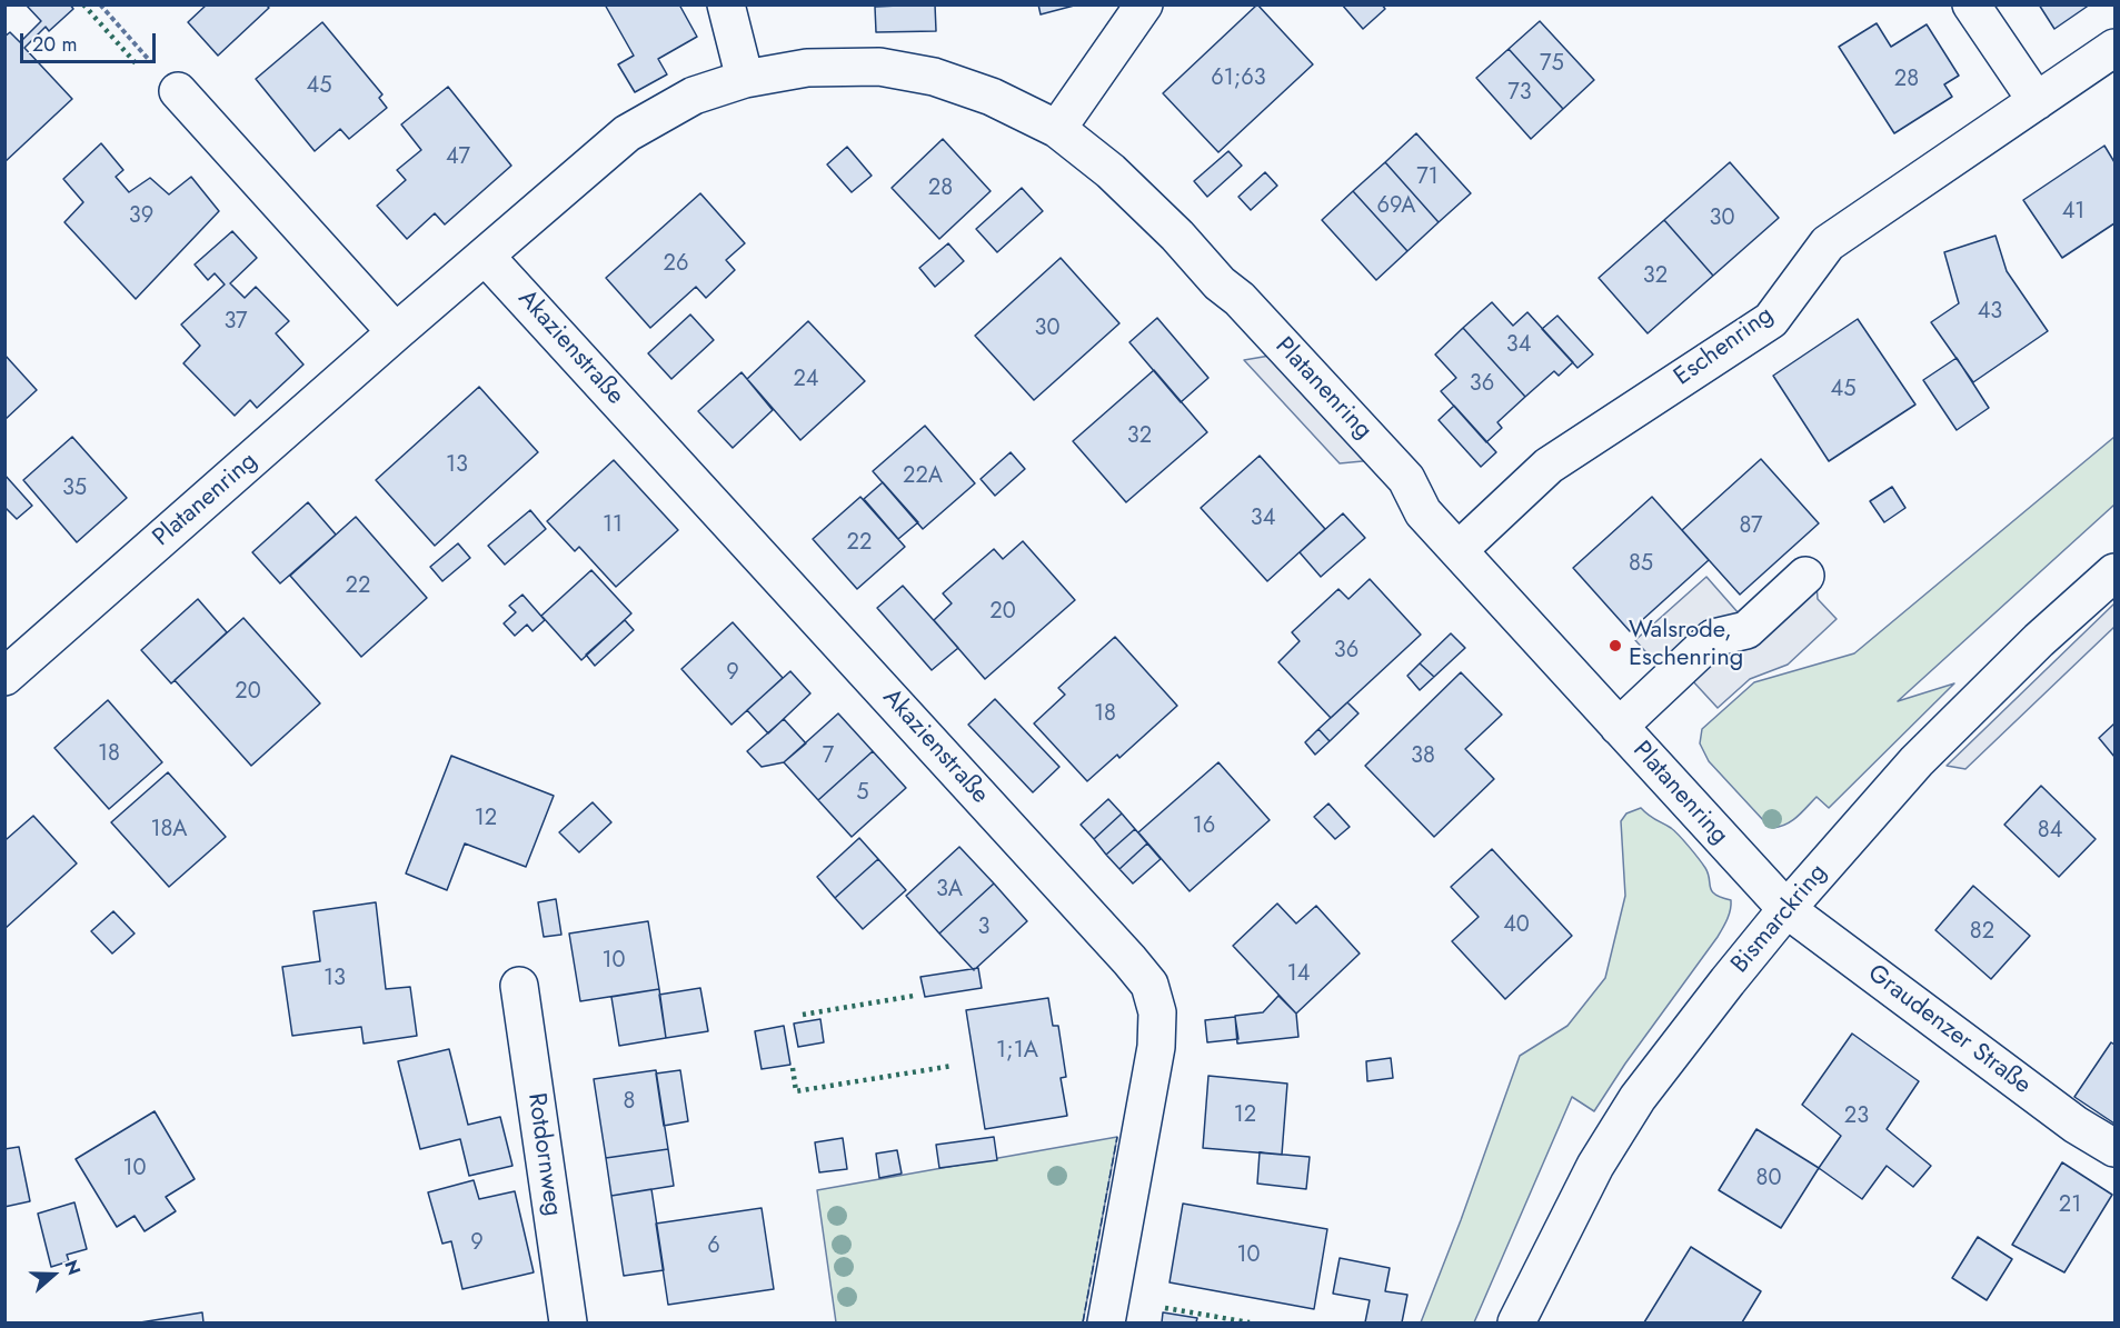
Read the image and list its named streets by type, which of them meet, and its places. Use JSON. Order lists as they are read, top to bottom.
{
  "streets": {
    "street": [
      "Eschenring",
      "Akazienstraße",
      "Platanenring",
      "Bismarckring",
      "Graudenzer Straße",
      "Rotdornweg"
    ]
  },
  "crossings": [
    ["Eschenring", "Platanenring"],
    ["Akazienstraße", "Platanenring"],
    ["Platanenring", "Bismarckring"],
    ["Platanenring", "Graudenzer Straße"],
    ["Bismarckring", "Graudenzer Straße"]
  ],
  "places": ["Walsrode, Eschenring"],
  "house_numbers": [
    "75",
    "61;63",
    "28",
    "45",
    "73",
    "47",
    "71",
    "28",
    "69A",
    "41",
    "39",
    "30",
    "26",
    "32",
    "43",
    "37",
    "30",
    "34",
    "24",
    "36",
    "45",
    "32",
    "13",
    "22A",
    "35",
    "34",
    "11",
    "87",
    "22",
    "85",
    "22",
    "20",
    "36",
    "9",
    "20",
    "18",
    "18",
    "7",
    "38",
    "5",
    "12",
    "16",
    "18A",
    "84",
    "3A",
    "40",
    "3",
    "82",
    "10",
    "14",
    "13",
    "1;1A",
    "8",
    "12",
    "23",
    "10",
    "80",
    "21",
    "9",
    "6",
    "10"
  ],
  "scale_bar": "20 m",
  "north": "right"
}
